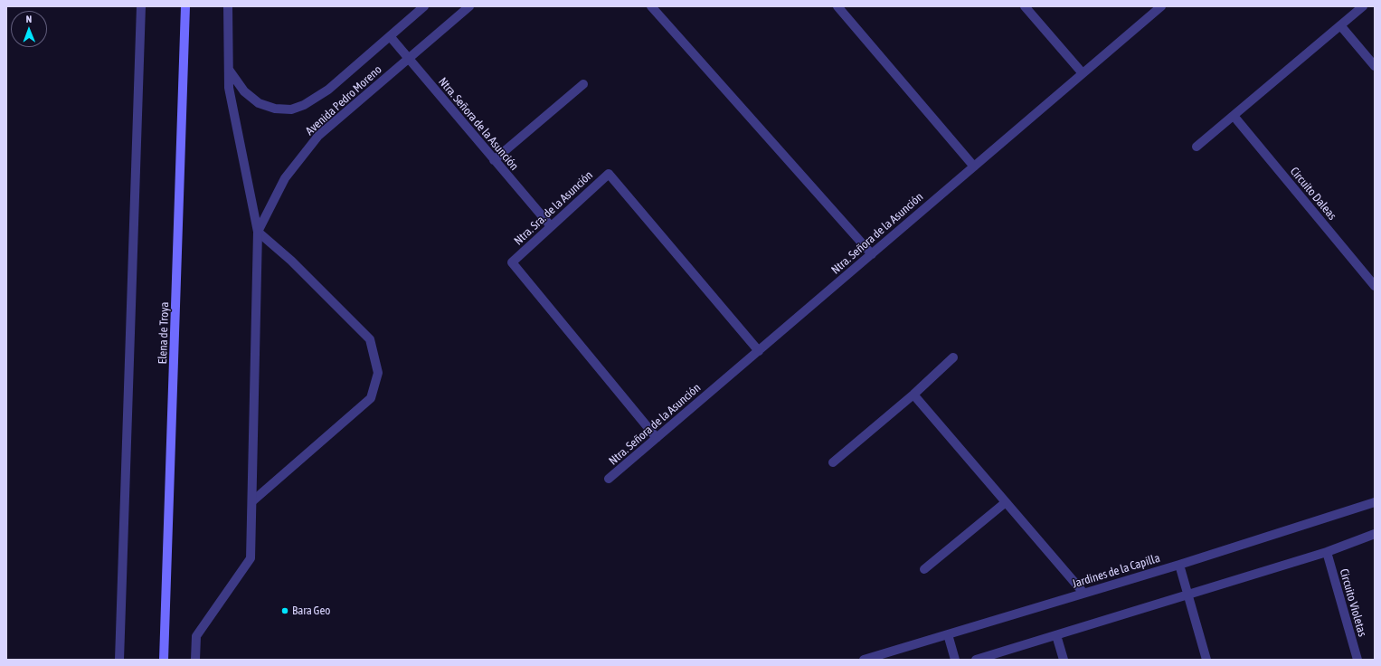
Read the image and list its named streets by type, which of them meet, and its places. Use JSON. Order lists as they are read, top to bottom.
{
  "streets": {
    "main road": ["Elena de Troya"],
    "street": [
      "Avenida Pedro Moreno",
      "Ntra. Señora de la Asunción",
      "Circuito Daleas",
      "Ntra. Sra. de la Asunción",
      "Jardines de la Capilla",
      "Circuito Violetas"
    ]
  },
  "crossings": [
    ["Avenida Pedro Moreno", "Ntra. Señora de la Asunción"],
    ["Ntra. Señora de la Asunción", "Ntra. Sra. de la Asunción"]
  ],
  "places": ["Bara Geo"],
  "north": "top"
}
